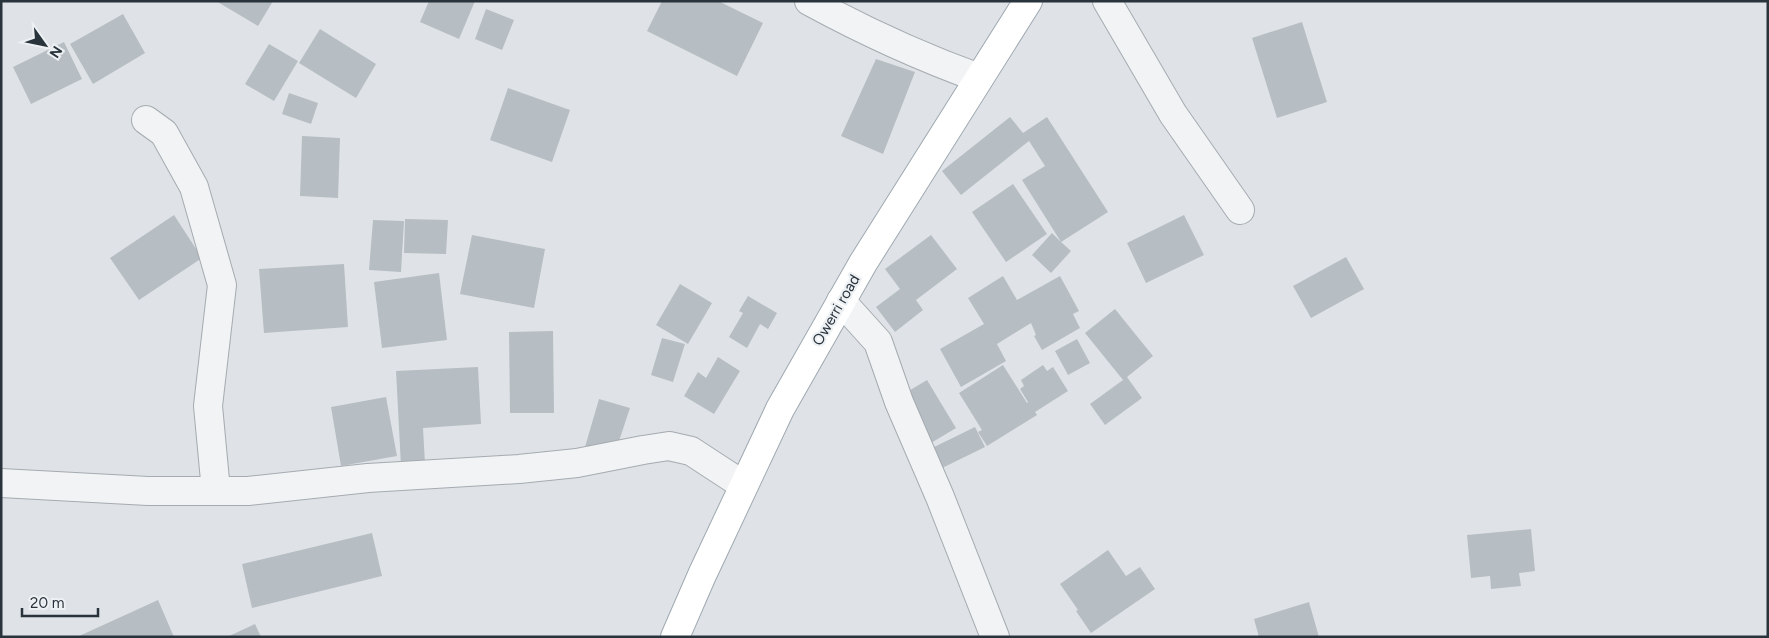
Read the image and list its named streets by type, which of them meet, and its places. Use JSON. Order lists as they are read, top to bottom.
{
  "streets": {
    "main road": ["Owerri road"]
  },
  "scale_bar": "20 m",
  "north": "bottom right"
}
